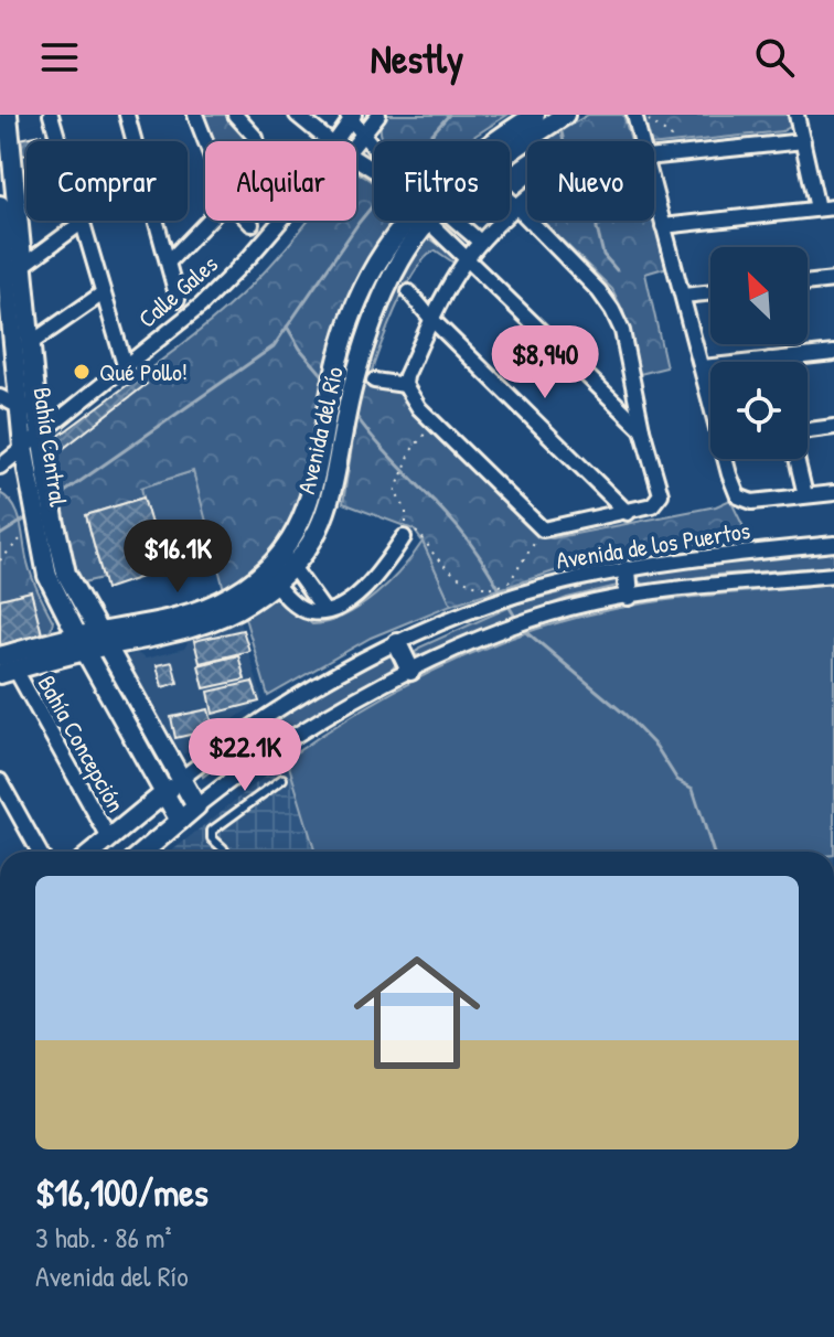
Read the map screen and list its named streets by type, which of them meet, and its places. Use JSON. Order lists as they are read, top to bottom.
{
  "streets": {
    "street": [
      "Calle Gales",
      "Avenida del Río",
      "Bahía Central",
      "Avenida de los Puertos",
      "Bahía Concepción"
    ]
  },
  "crossings": [
    ["Calle Gales", "Bahía Central"],
    ["Avenida del Río", "Bahía Central"],
    ["Avenida del Río", "Bahía Concepción"],
    ["Bahía Central", "Avenida de los Puertos"],
    ["Avenida de los Puertos", "Bahía Concepción"]
  ],
  "places": ["Qué Pollo!"],
  "north": "top left",
  "page": {
    "header": "Nestly",
    "chip": [
      "Comprar",
      "Alquilar",
      "Filtros",
      "Nuevo"
    ],
    "price": ["$8,940", "$16.1K", "$22.1K"],
    "list": [
      {
        "name": "$16,100/mes",
        "note": "3 hab. · 86 m² · Avenida del Río"
      }
    ]
  }
}
